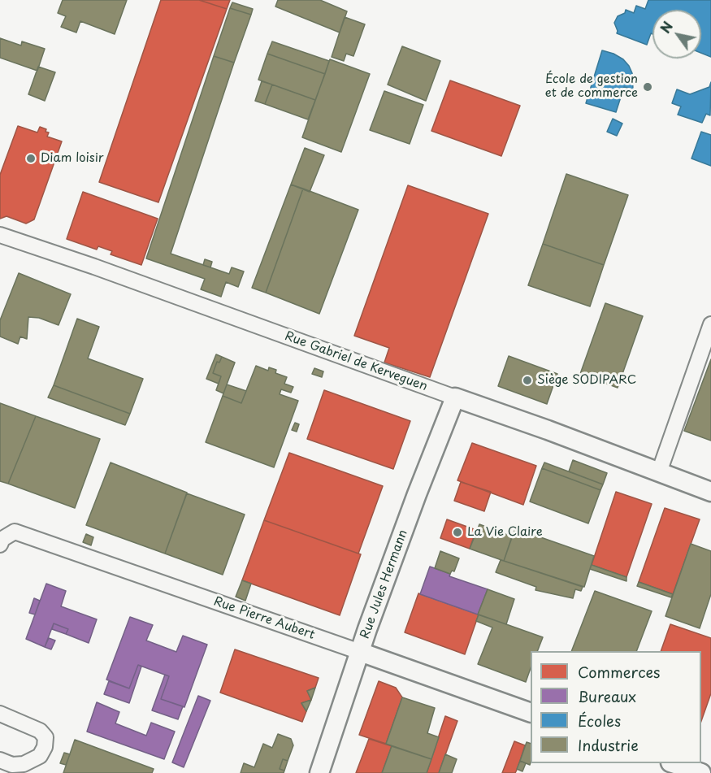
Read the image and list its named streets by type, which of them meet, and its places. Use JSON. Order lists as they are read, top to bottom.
{
  "streets": {
    "street": ["Rue Gabriel de Kerveguen", "Rue Jules Hermann", "Rue Pierre Aubert"]
  },
  "crossings": [
    ["Rue Gabriel de Kerveguen", "Rue Jules Hermann"],
    ["Rue Jules Hermann", "Rue Pierre Aubert"]
  ],
  "places": [
    "École de gestion et de commerce",
    "Diam loisir",
    "Siège SODIPARC",
    "La Vie Claire"
  ],
  "legend": [
    "Commerces",
    "Bureaux",
    "Écoles",
    "Industrie"
  ],
  "north": "top left"
}
